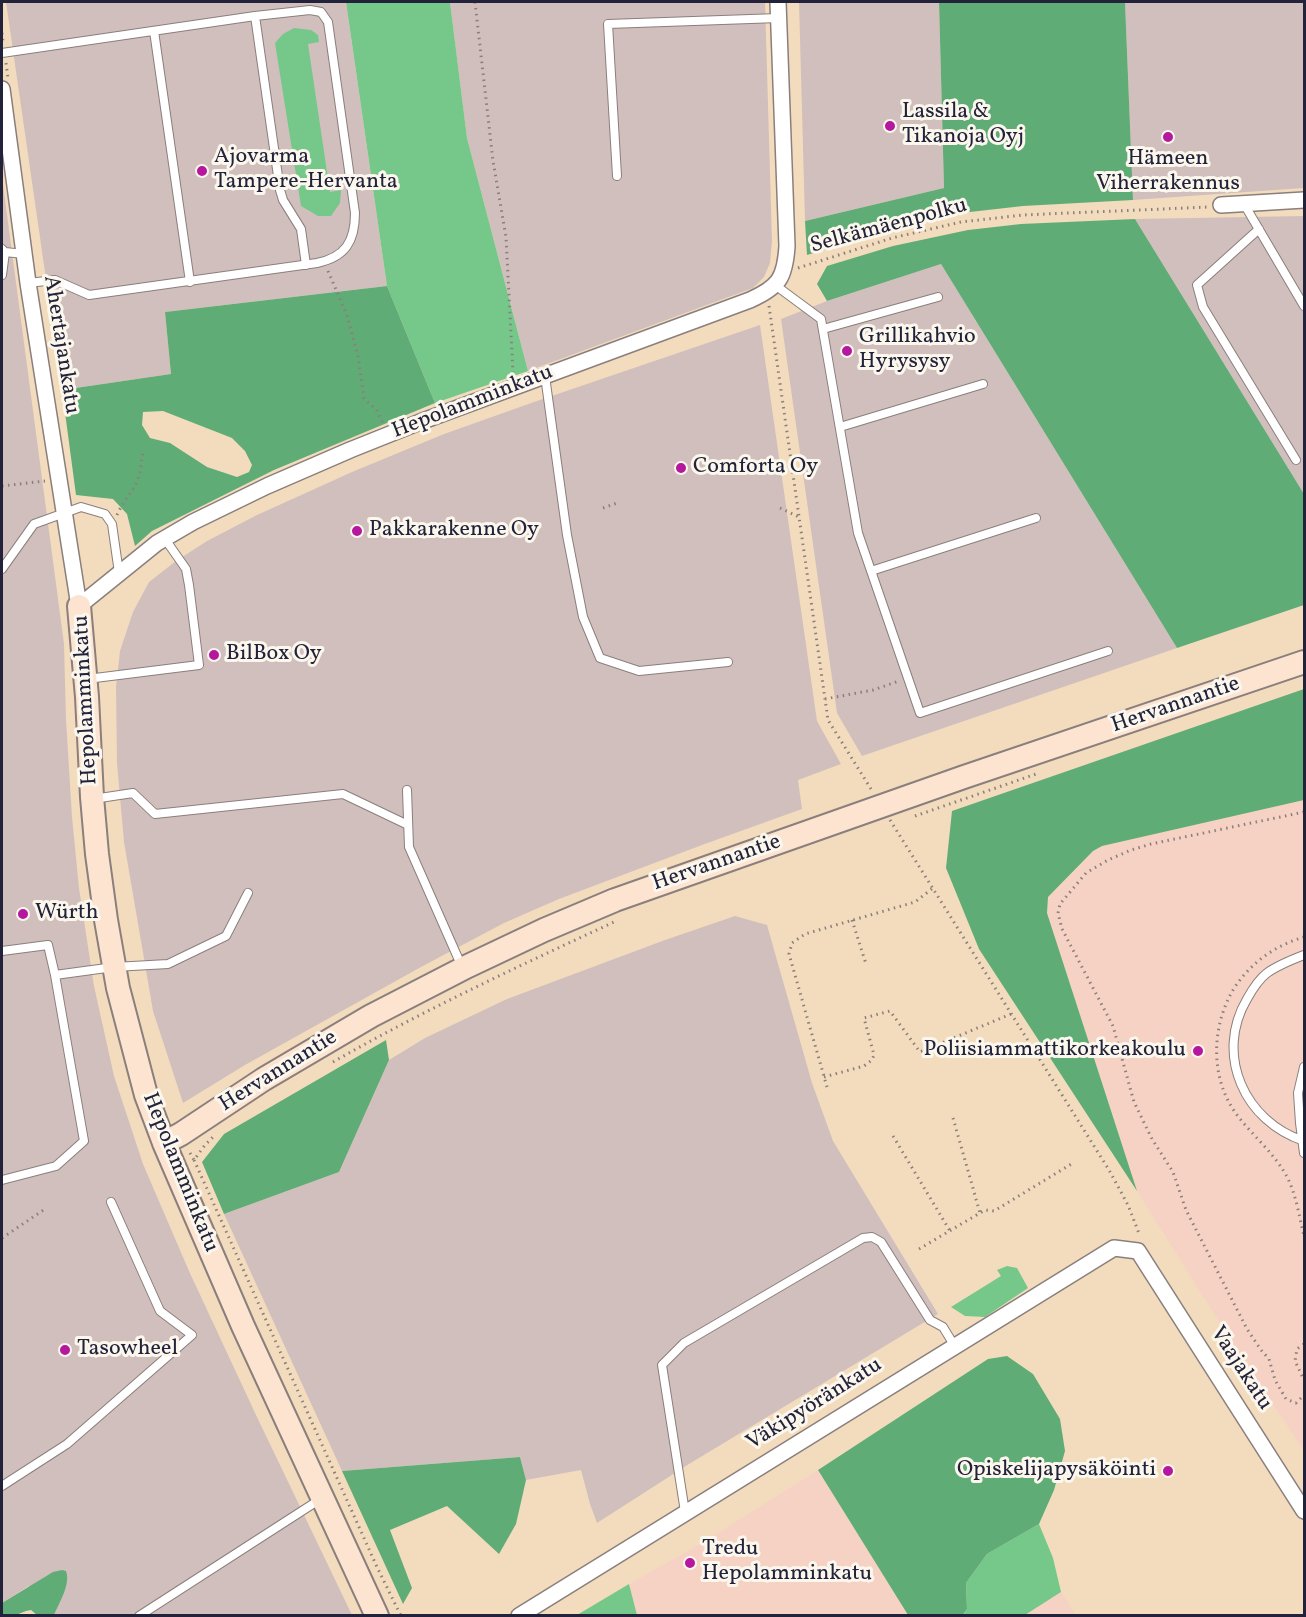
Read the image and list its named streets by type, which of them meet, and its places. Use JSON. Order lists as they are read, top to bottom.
{
  "streets": {
    "main road": ["Hepolamminkatu", "Hervannantie"],
    "street": ["Ahertajankatu", "Vaajakatu", "Väkipyöränkatu"],
    "path": ["Selkämäenpolku"]
  },
  "crossings": [
    ["Selkämäenpolku", "Hepolamminkatu"],
    ["Ahertajankatu", "Hepolamminkatu"],
    ["Hepolamminkatu", "Hervannantie"],
    ["Vaajakatu", "Väkipyöränkatu"]
  ],
  "places": [
    "Lassila & Tikanoja Oyj",
    "Hämeen Viherrakennus",
    "Ajovarma Tampere-Hervanta",
    "Grillikahvio Hyrysysy",
    "Comforta Oy",
    "Pakkarakenne Oy",
    "BilBox Oy",
    "Würth",
    "Poliisiammattikorkeakoulu",
    "Tasowheel",
    "Opiskelijapysäköinti",
    "Tredu Hepolamminkatu"
  ]
}
